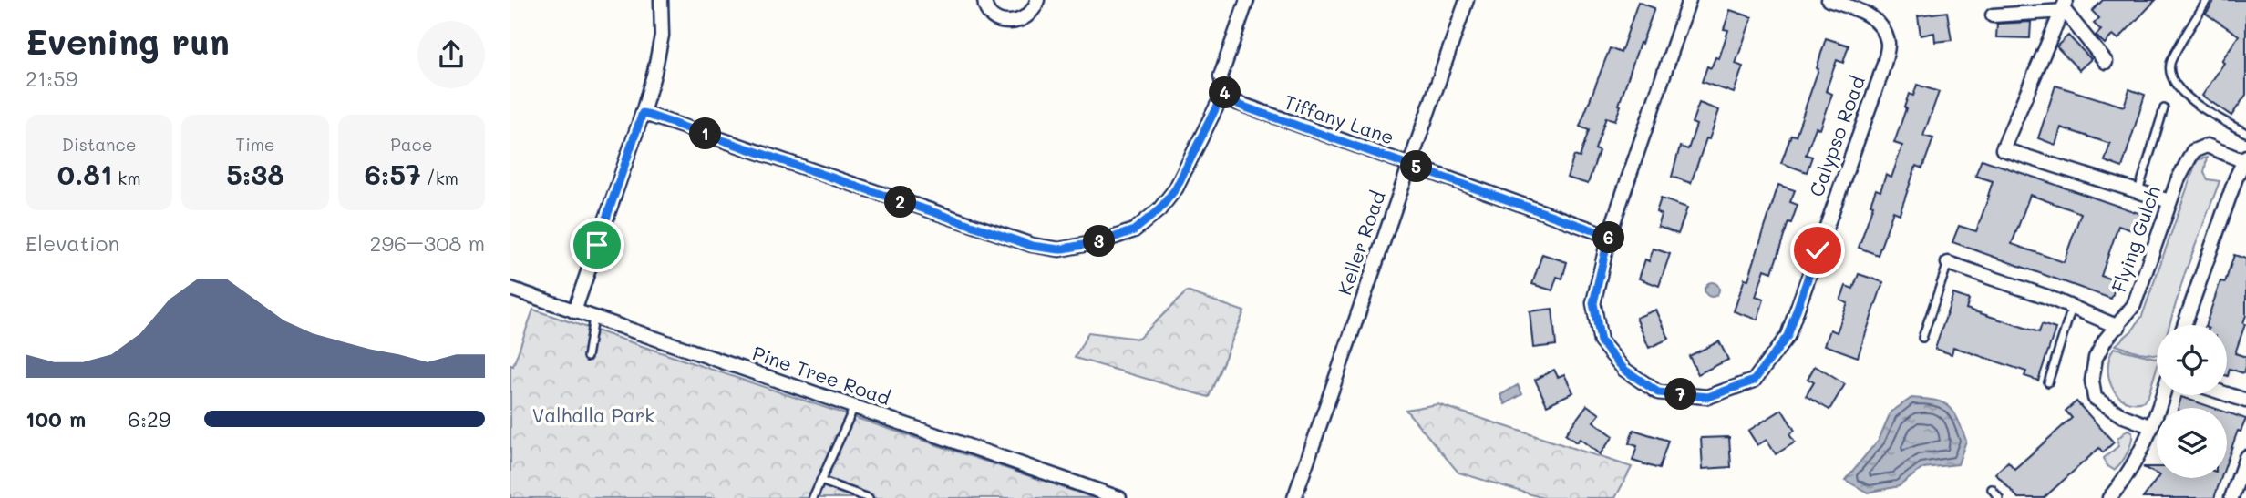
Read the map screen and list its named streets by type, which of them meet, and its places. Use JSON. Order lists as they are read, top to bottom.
{
  "streets": {
    "street": [
      "Tiffany Lane",
      "Calypso Road",
      "Flying Gulch",
      "Keller Road",
      "Pine Tree Road"
    ]
  },
  "crossings": [
    ["Tiffany Lane", "Calypso Road"],
    ["Tiffany Lane", "Keller Road"]
  ],
  "parks": ["Valhalla Park"],
  "page": {
    "heading": ["Evening run", "21:59"],
    "pins": [
      "4",
      "1",
      "5",
      "2",
      "6",
      "3",
      "7"
    ],
    "stats": [
      ["Distance", "0.81 km"],
      ["Time", "5:38"],
      ["Pace", "6:57 /km"]
    ],
    "chart": ["Elevation", "296–308 m"],
    "list": [
      {
        "name": "100 m",
        "note": "6:29"
      }
    ]
  }
}
